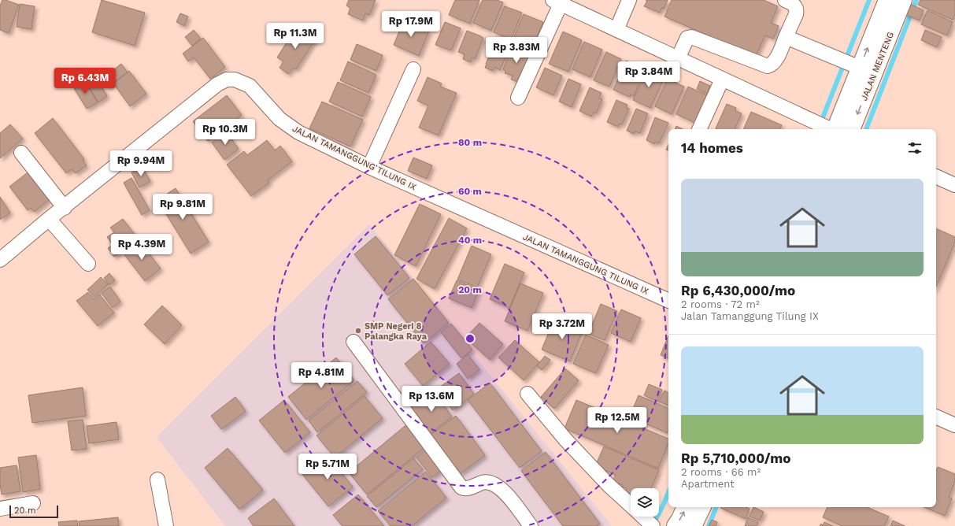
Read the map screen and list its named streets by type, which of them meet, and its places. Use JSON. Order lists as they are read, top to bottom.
{
  "streets": {
    "street": ["JALAN MENTENG", "JALAN TAMANGGUNG TILUNG IX"]
  },
  "places": ["SMP Negeri 8 Palangka Raya"],
  "scale_bar": "20 m",
  "page": {
    "price": [
      "Rp 17.9M",
      "Rp 11.3M",
      "Rp 3.83M",
      "Rp 3.84M",
      "Rp 6.43M",
      "Rp 10.3M",
      "Rp 9.94M",
      "Rp 9.81M",
      "Rp 4.39M",
      "Rp 3.72M",
      "Rp 4.81M",
      "Rp 13.6M",
      "Rp 12.5M",
      "Rp 5.71M"
    ],
    "heading": "14 homes",
    "list": [
      {
        "name": "Rp 6,430,000/mo",
        "note": "2 rooms · 72 m² · Jalan Tamanggung Tilung IX"
      },
      {
        "name": "Rp 5,710,000/mo",
        "note": "2 rooms · 66 m² · Apartment"
      }
    ],
    "scale": "20 m"
  },
  "rings": [
    "80 m",
    "60 m",
    "40 m",
    "20 m"
  ]
}
